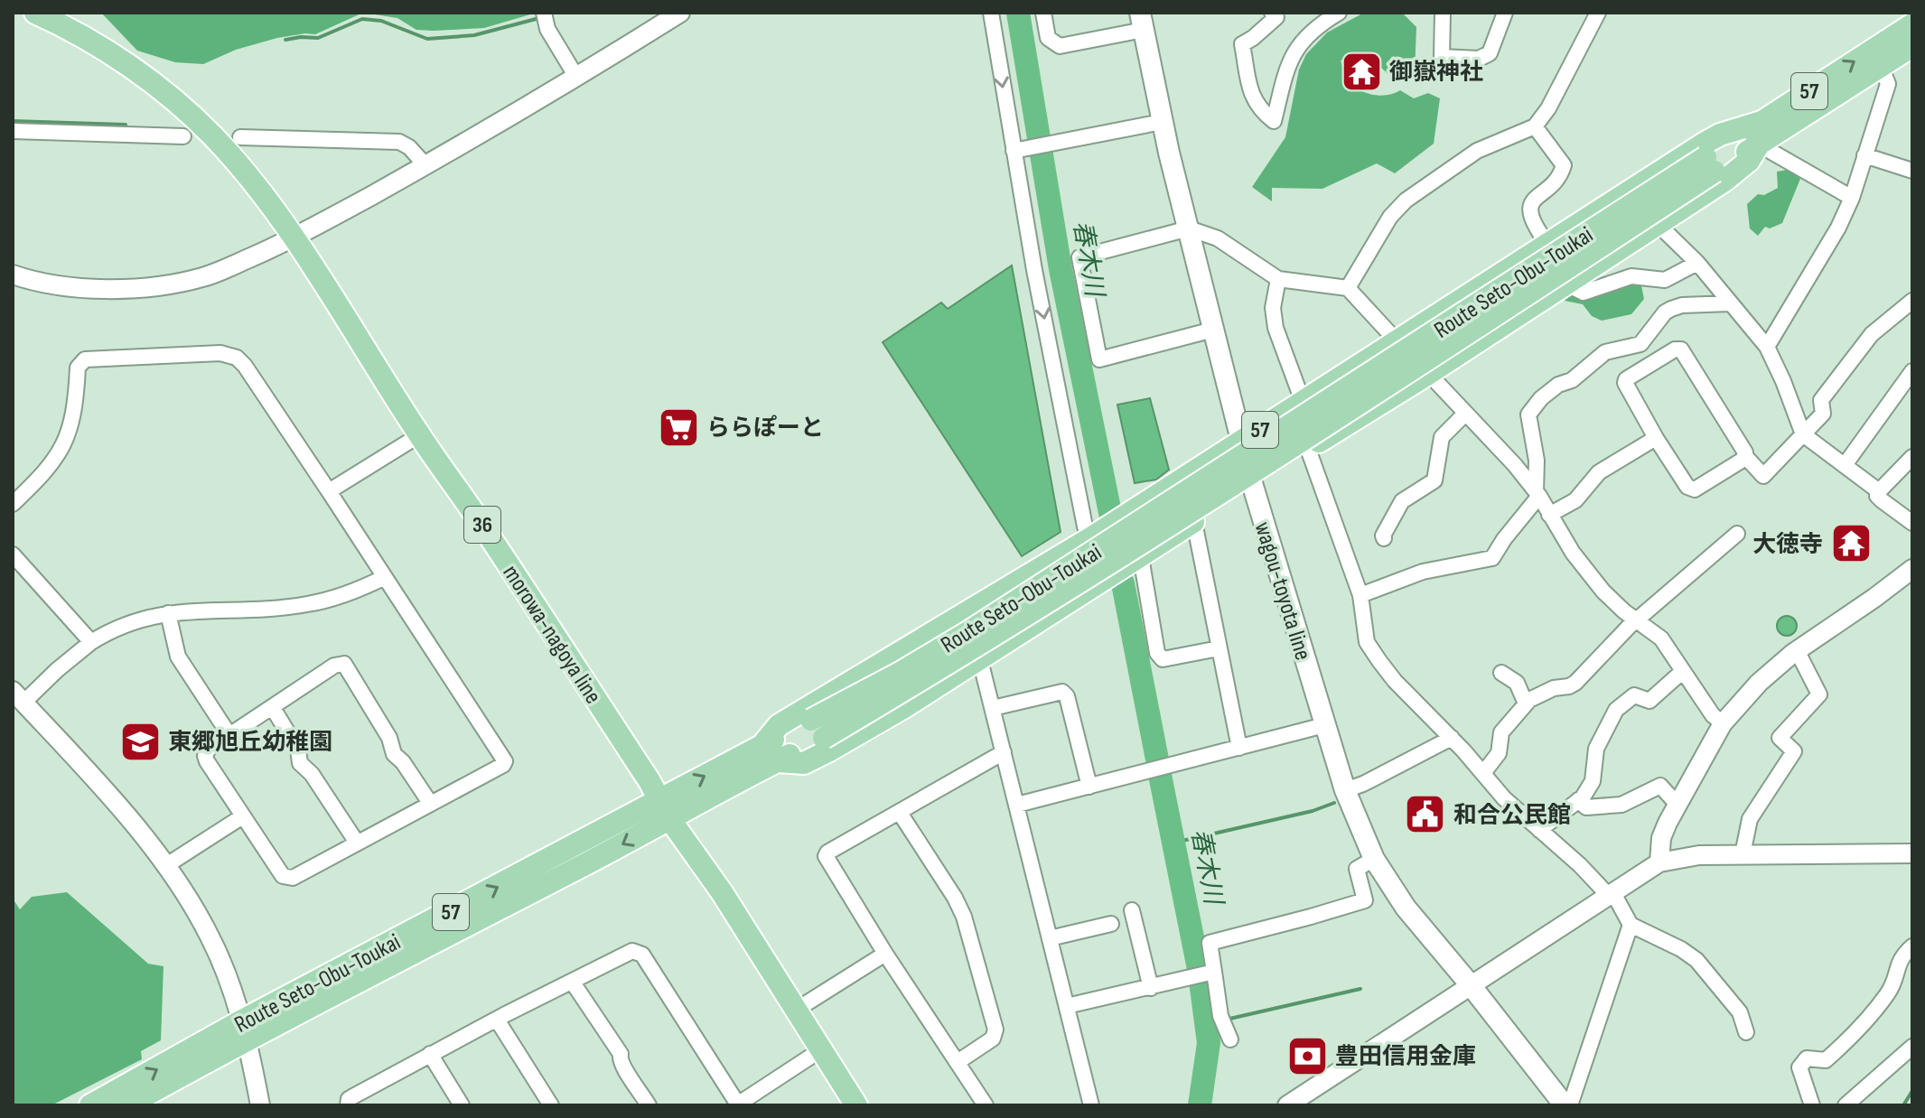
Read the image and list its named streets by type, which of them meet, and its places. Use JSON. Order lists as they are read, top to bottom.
{
  "streets": {
    "main road": [
      "57",
      "Route Seto-Obu-Toukai",
      "36",
      "wagou-toyota line",
      "morowa-nagoya line"
    ]
  },
  "crossings": [
    ["57", "Route Seto-Obu-Toukai"],
    ["57", "wagou-toyota line"],
    ["Route Seto-Obu-Toukai", "morowa-nagoya line"]
  ],
  "water": ["春木川"],
  "places": {
    "temple": ["御嶽神社", "大徳寺"],
    "supermarket": ["ららぽーと"],
    "school or university": ["東郷旭丘幼稚園"],
    "public building": ["和合公民館"],
    "bank": ["豊田信用金庫"]
  }
}
